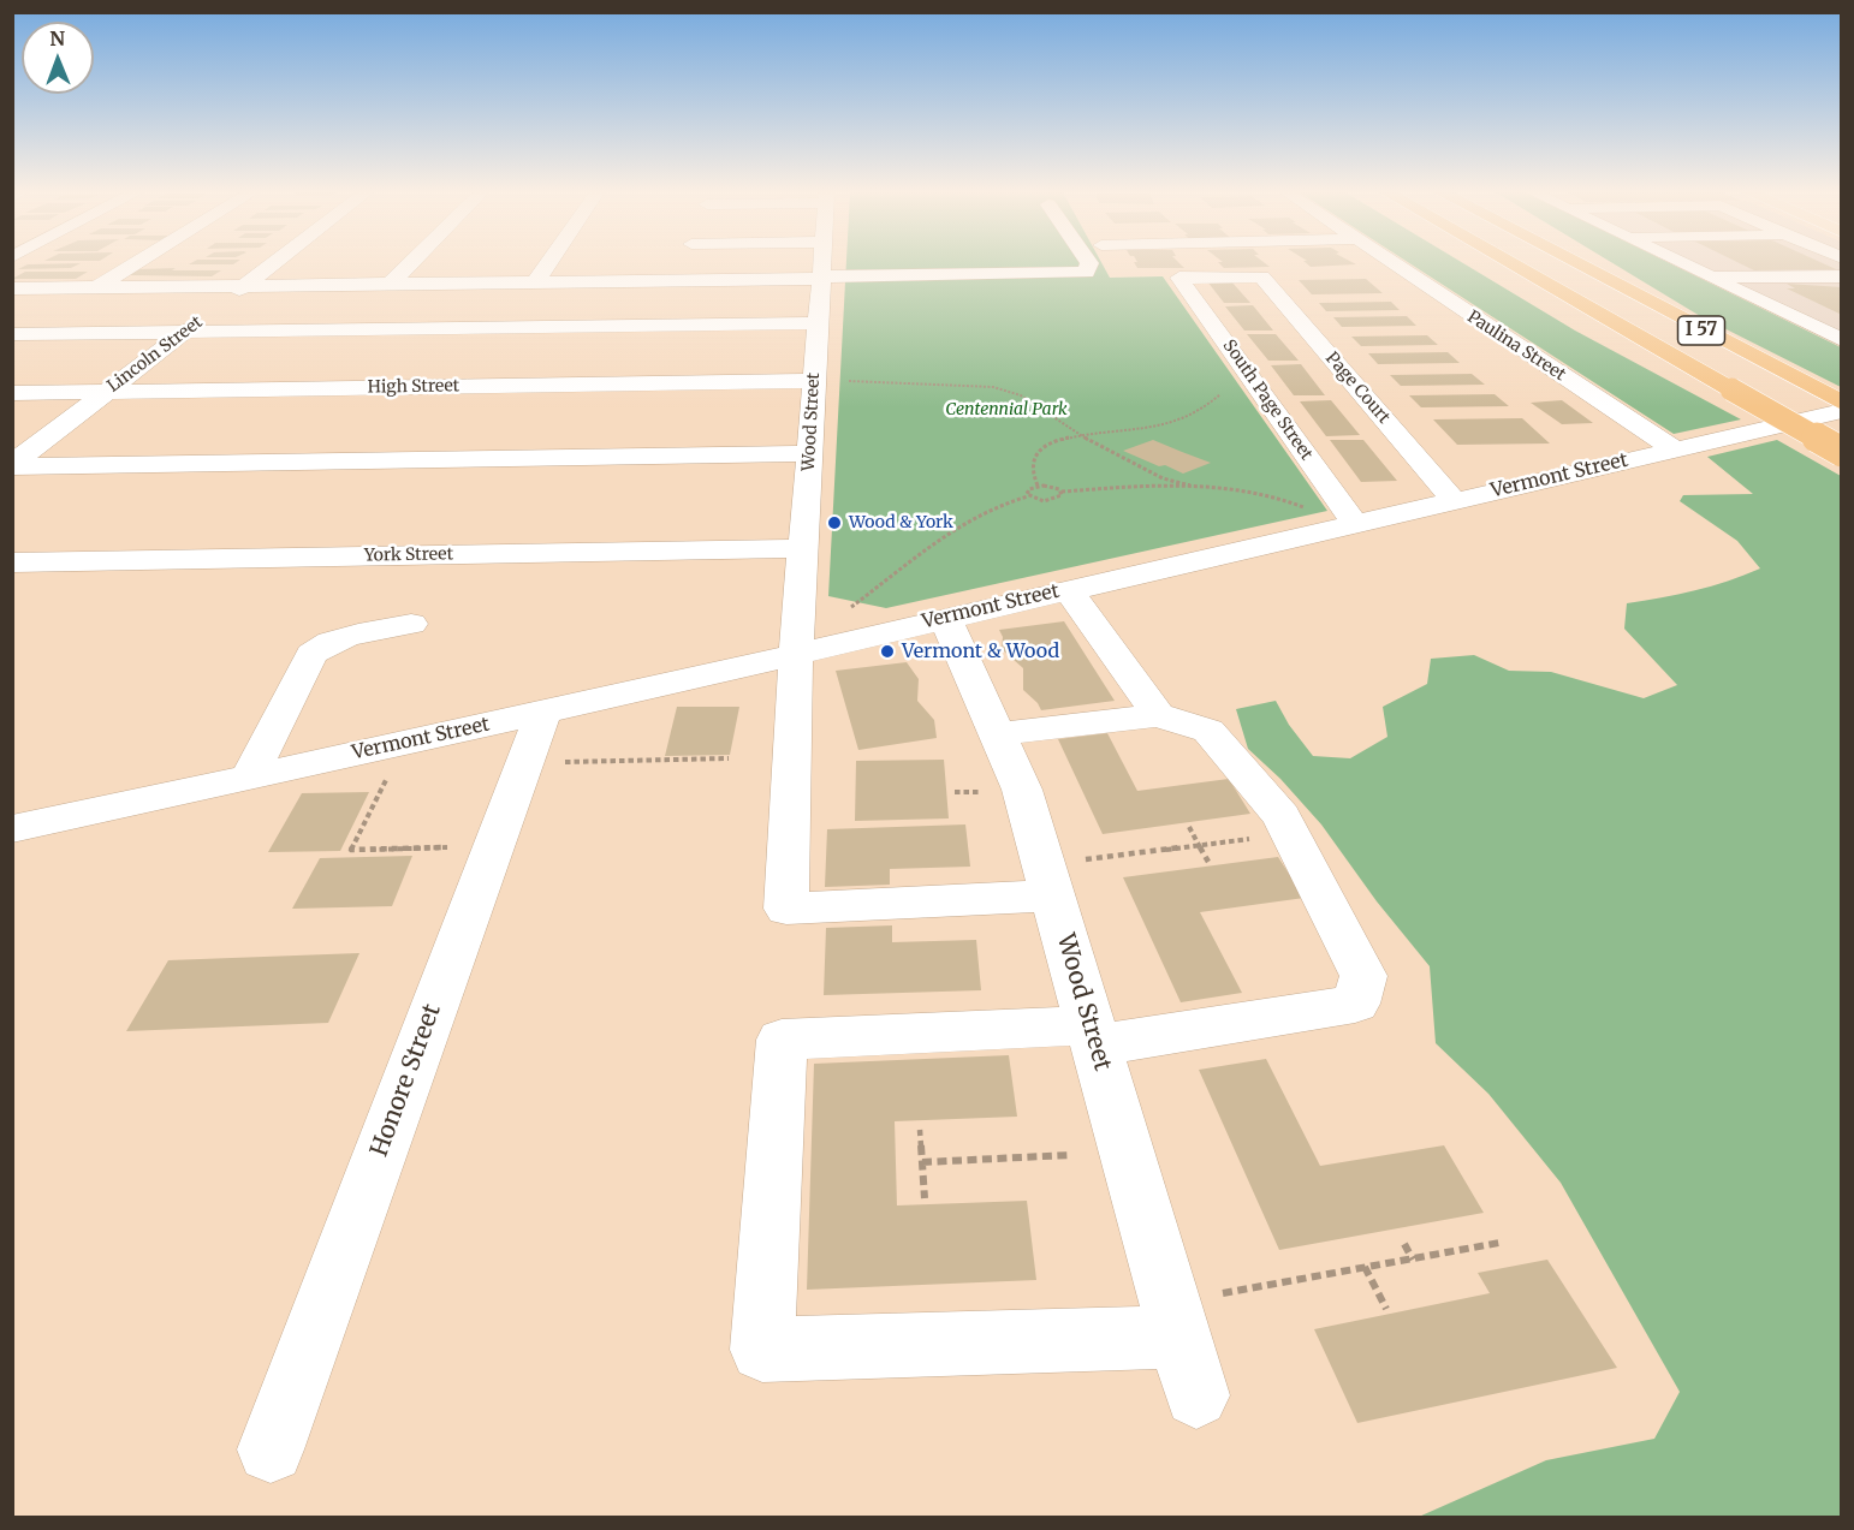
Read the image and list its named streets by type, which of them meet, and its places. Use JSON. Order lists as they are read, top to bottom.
{
  "streets": {
    "highway": ["I 57"],
    "street": [
      "Paulina Street",
      "Lincoln Street",
      "High Street",
      "Page Court",
      "South Page Street",
      "Wood Street",
      "Vermont Street",
      "York Street",
      "Honore Street"
    ]
  },
  "crossings": [
    ["Paulina Street", "Vermont Street"],
    ["Lincoln Street", "High Street"],
    ["High Street", "Wood Street"],
    ["Page Court", "South Page Street"],
    ["Page Court", "Vermont Street"],
    ["South Page Street", "Vermont Street"],
    ["Wood Street", "Vermont Street"],
    ["Wood Street", "York Street"],
    ["Vermont Street", "Honore Street"]
  ],
  "parks": ["Centennial Park"],
  "places": ["Wood & York", "Vermont & Wood"],
  "north": "top"
}
